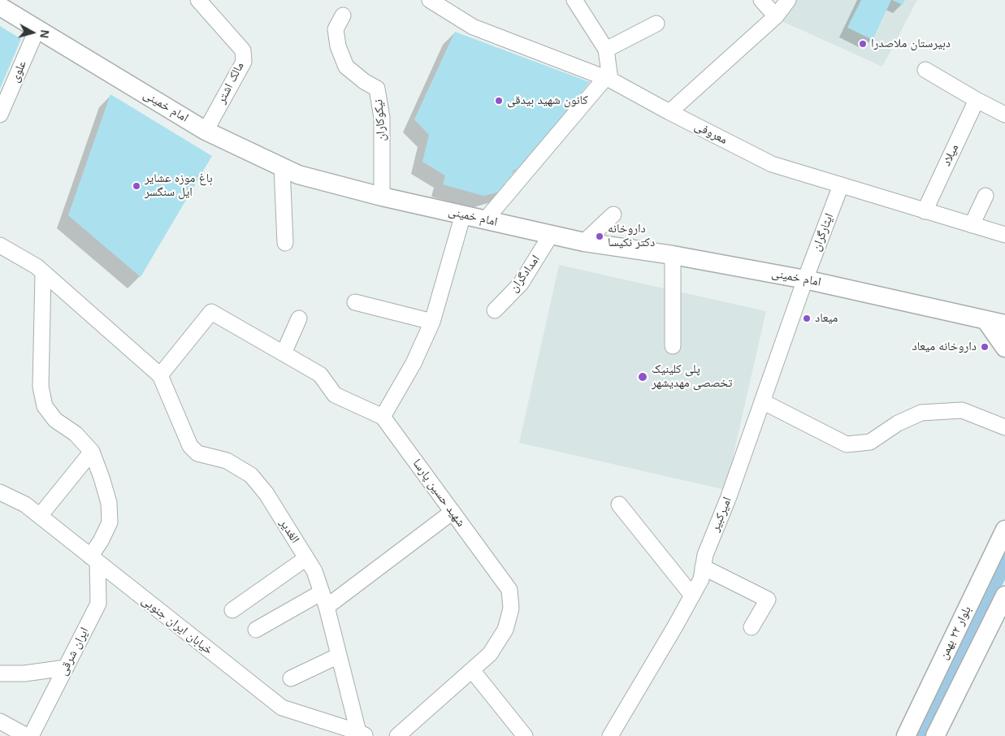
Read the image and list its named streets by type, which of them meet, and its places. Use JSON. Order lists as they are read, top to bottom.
{
  "streets": {
    "street": [
      "علوی",
      "مالک اشتر",
      "امام خمینی",
      "نیکوکاران",
      "معروفی",
      "میلاد",
      "ایثارگران",
      "امدادگران",
      "شهید حسین پارسا",
      "امیرکبیر",
      "الغدیر",
      "خیابان ایران جنوبی",
      "بلوار ۲۲ بهمن",
      "ایران شرقی"
    ]
  },
  "crossings": [
    ["علوی", "امام خمینی"],
    ["مالک اشتر", "امام خمینی"],
    ["امام خمینی", "نیکوکاران"],
    ["امام خمینی", "ایثارگران"],
    ["امام خمینی", "امدادگران"],
    ["امام خمینی", "امیرکبیر"],
    ["معروفی", "میلاد"],
    ["معروفی", "ایثارگران"],
    ["ایثارگران", "امیرکبیر"],
    ["الغدیر", "خیابان ایران جنوبی"],
    ["خیابان ایران جنوبی", "ایران شرقی"]
  ],
  "places": [
    "دبیرستان ملاصدرا",
    "کانون شهید بیدقی",
    "باغ موزه عشایر ایل سنگسر",
    "داروخانه دکتر نکیسا",
    "میعاد",
    "داروخانه میعاد",
    "پلی کلینیک تخصصی مهدیشهر"
  ],
  "north": "right"
}
